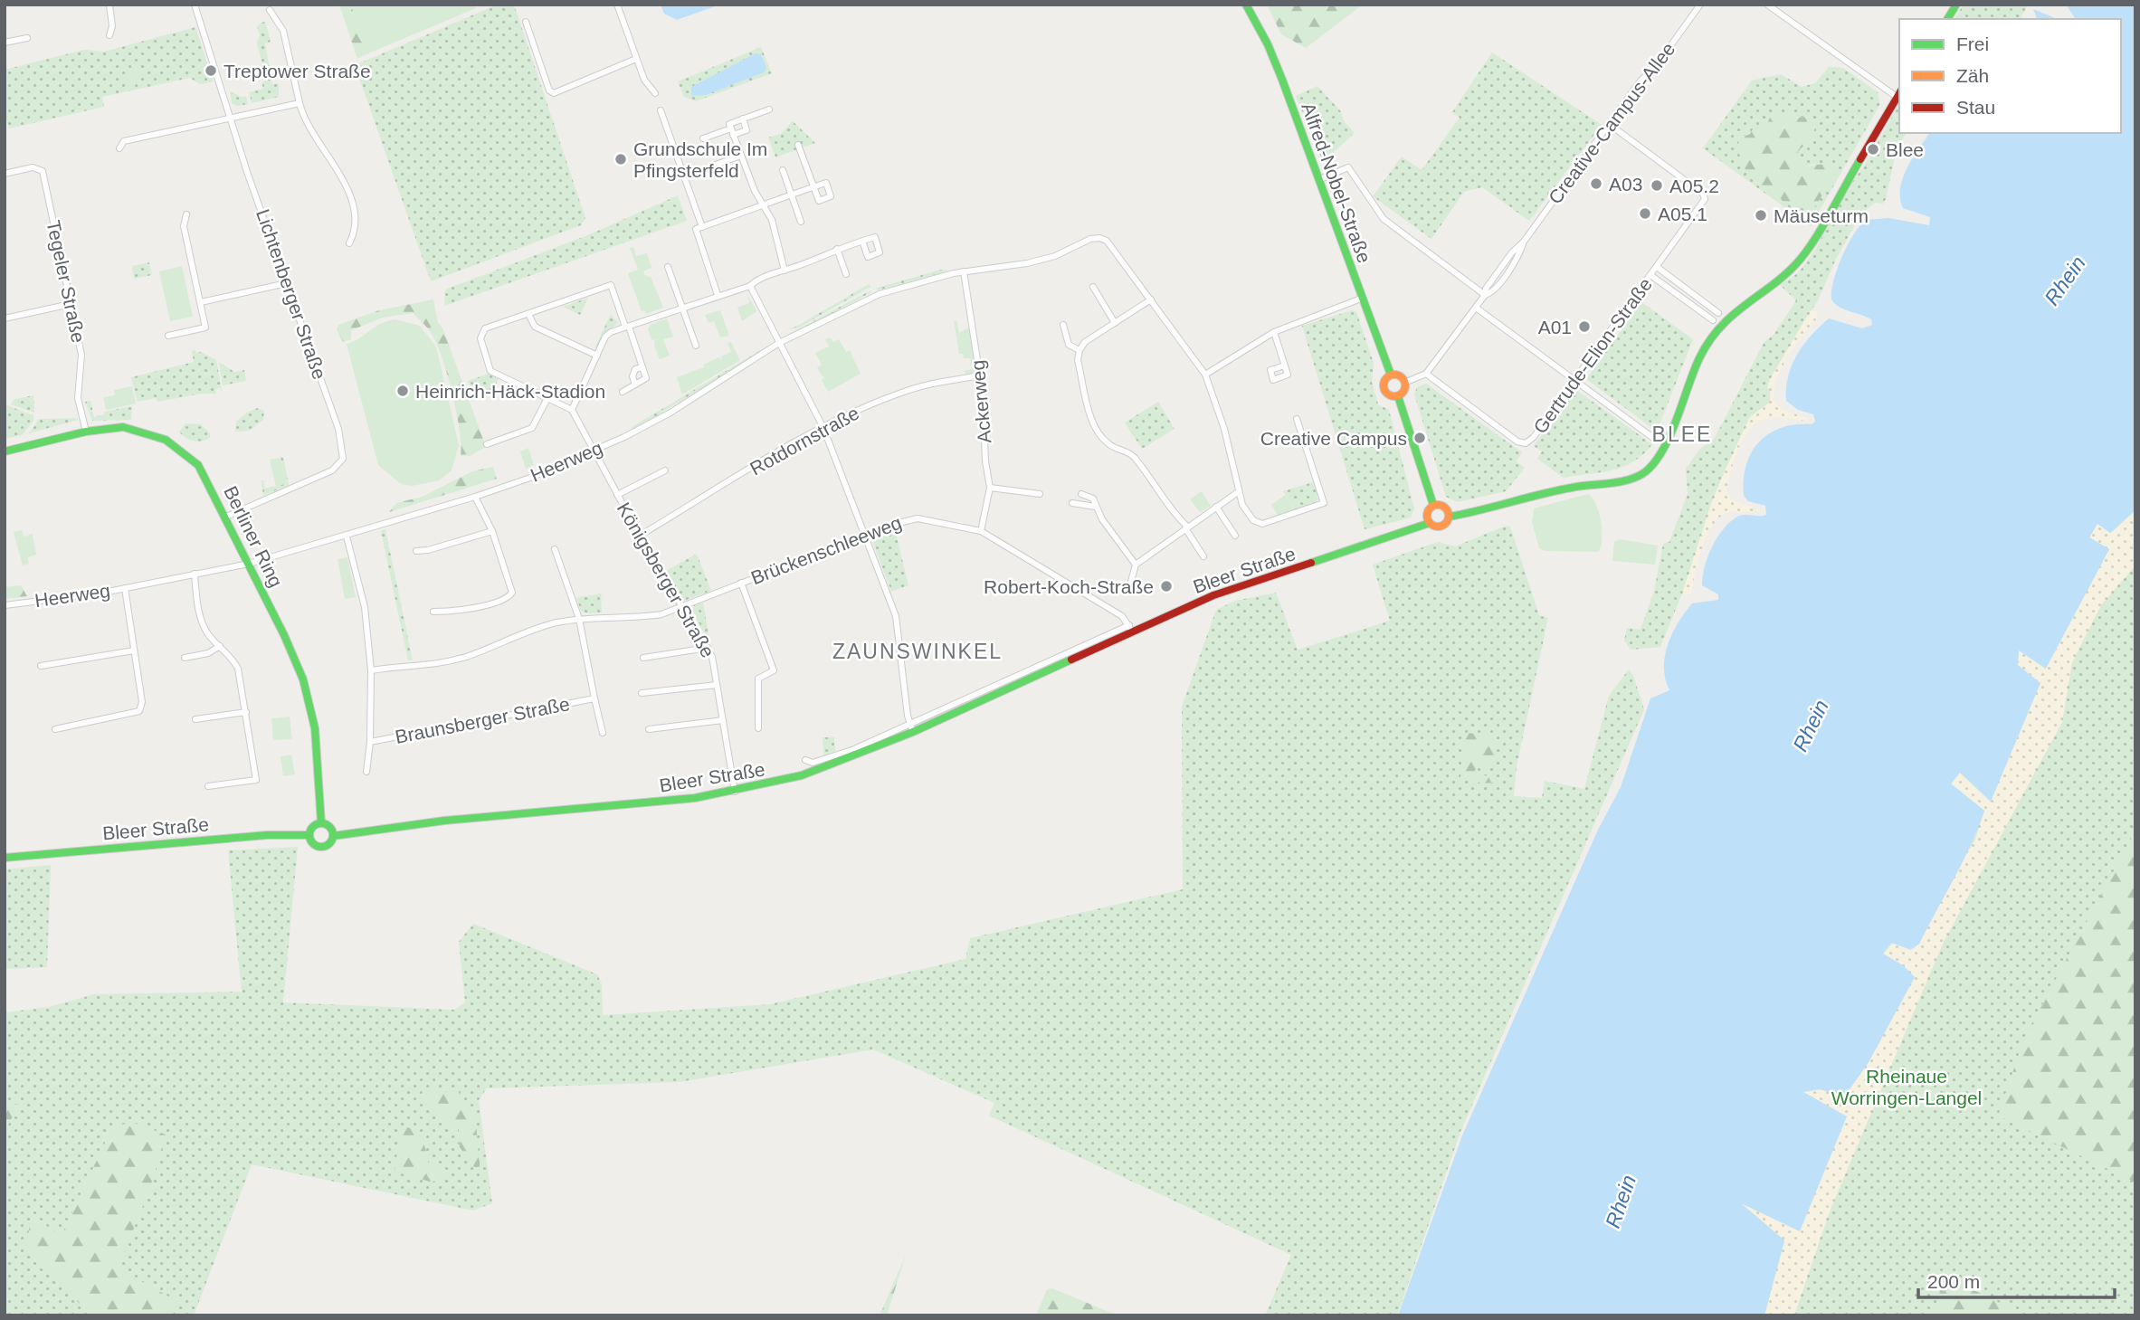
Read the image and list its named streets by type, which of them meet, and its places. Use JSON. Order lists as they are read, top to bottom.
{
  "streets": {
    "street": [
      "Creative-Campus-Allee",
      "Alfred-Nobel-Straße",
      "Tegeler Straße",
      "Lichtenberger Straße",
      "Gertrude-Elion-Straße",
      "Ackerweg",
      "Rotdornstraße",
      "Heerweg",
      "Berliner Ring",
      "Brückenschleeweg",
      "Bleer Straße",
      "Königsberger Straße",
      "Braunsberger Straße"
    ]
  },
  "crossings": [
    ["Creative-Campus-Allee", "Gertrude-Elion-Straße"],
    ["Tegeler Straße", "Berliner Ring"],
    ["Lichtenberger Straße", "Berliner Ring"],
    ["Ackerweg", "Rotdornstraße"],
    ["Ackerweg", "Heerweg"],
    ["Ackerweg", "Brückenschleeweg"],
    ["Rotdornstraße", "Königsberger Straße"],
    ["Heerweg", "Berliner Ring"],
    ["Heerweg", "Königsberger Straße"],
    ["Berliner Ring", "Bleer Straße"],
    ["Brückenschleeweg", "Bleer Straße"],
    ["Brückenschleeweg", "Königsberger Straße"],
    ["Brückenschleeweg", "Braunsberger Straße"],
    ["Bleer Straße", "Königsberger Straße"]
  ],
  "districts": ["BLEE", "ZAUNSWINKEL"],
  "water": ["Rhein"],
  "parks": ["Rheinaue Worringen-Langel"],
  "places": [
    "Treptower Straße",
    "Blee",
    "Grundschule Im Pfingsterfeld",
    "A03",
    "A05.2",
    "A05.1",
    "Mäuseturm",
    "A01",
    "Heinrich-Häck-Stadion",
    "Creative Campus",
    "Robert-Koch-Straße"
  ],
  "legend": ["Frei", "Zäh", "Stau"],
  "scale_bar": "200 m"
}
